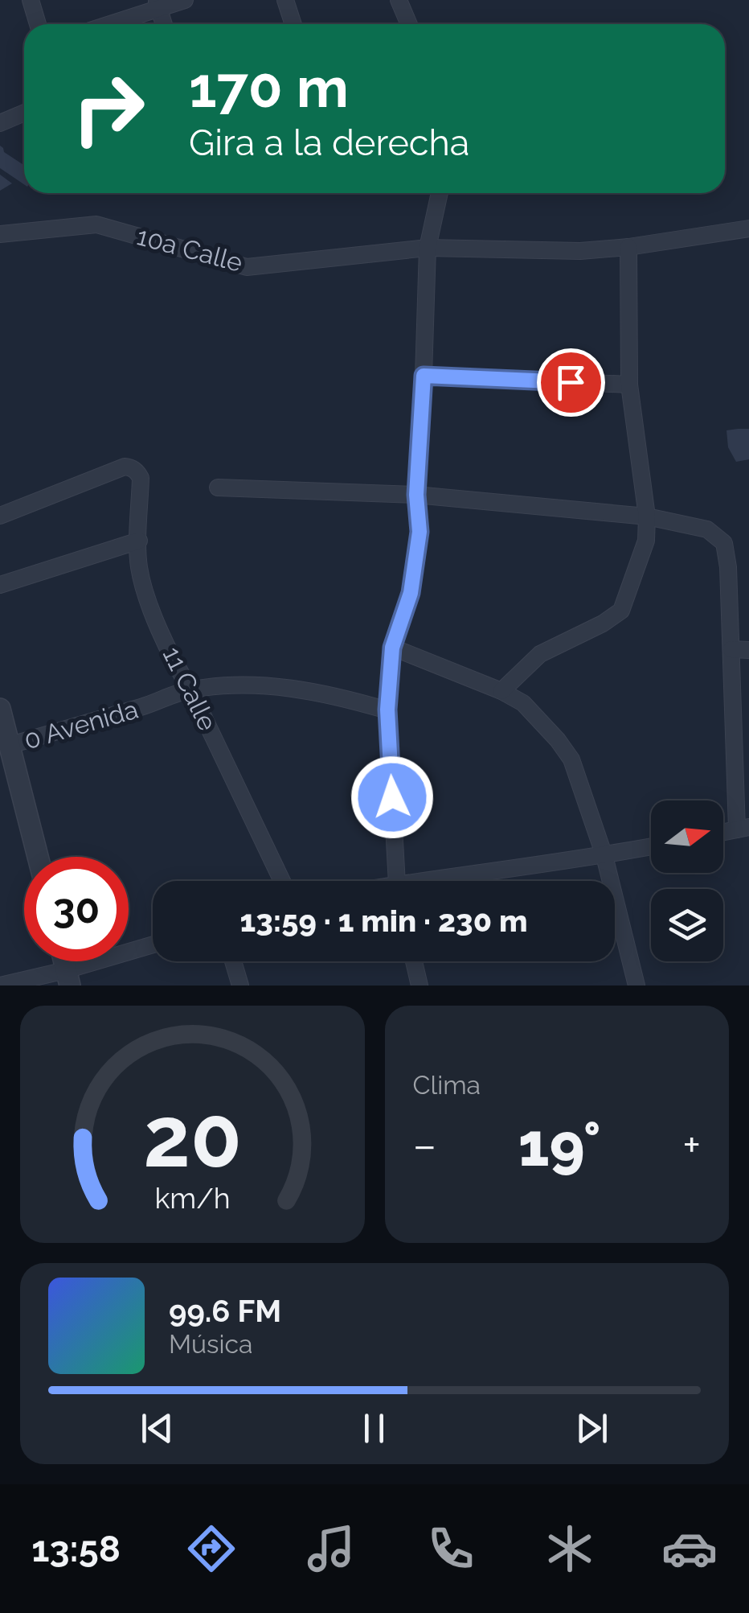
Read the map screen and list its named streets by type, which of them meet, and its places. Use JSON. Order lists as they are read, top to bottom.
{
  "streets": {
    "street": ["10a Calle", "11 Calle", "0 Avenida"]
  },
  "crossings": [
    ["11 Calle", "0 Avenida"]
  ],
  "north": "right",
  "page": {
    "turn": ["170 m", "Gira a la derecha"],
    "limit": "30",
    "trip": "13:59 · 1 min · 230 m",
    "tile": "Clima",
    "heat": ["−", "19°", "+"],
    "song": ["99.6 FM", "Música"],
    "tabs": "13:58",
    "gauge": ["20", "km/h"]
  }
}
